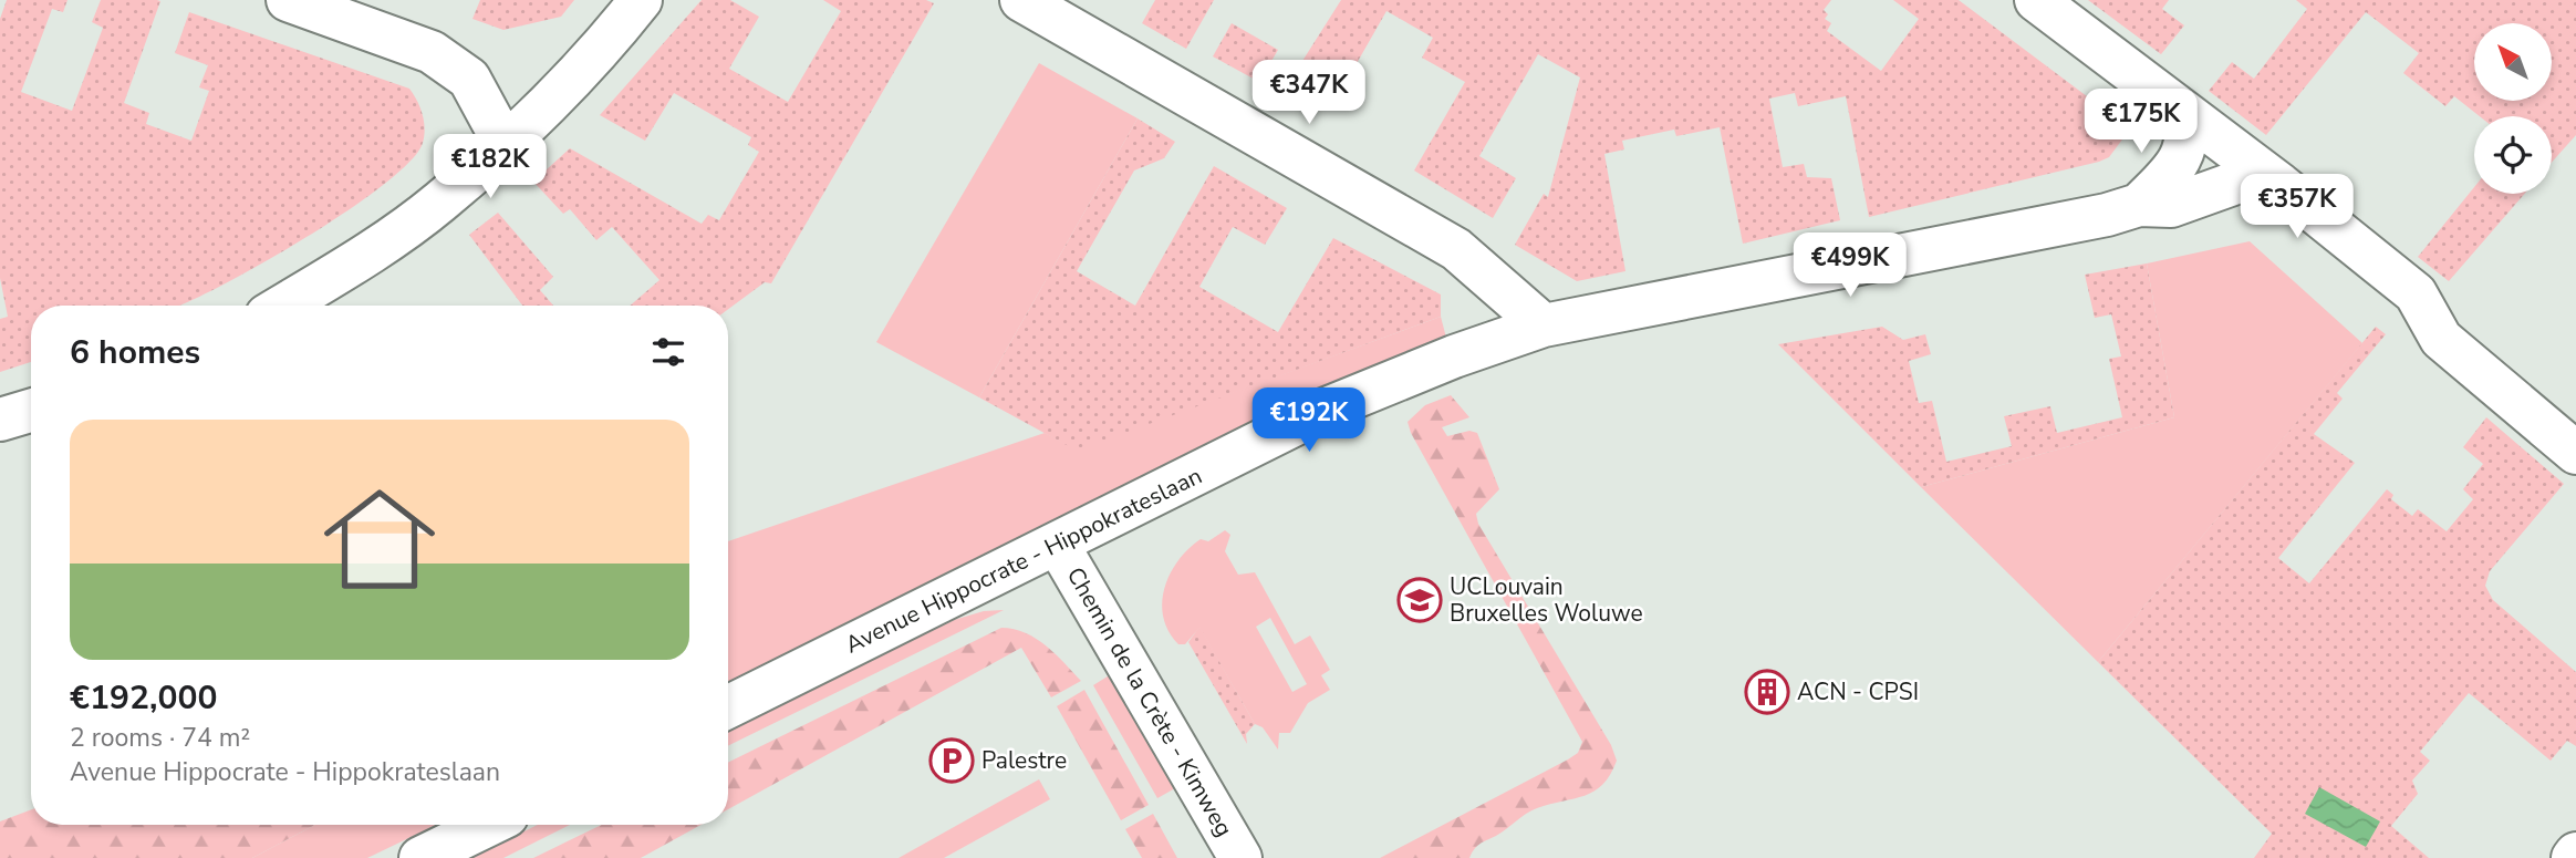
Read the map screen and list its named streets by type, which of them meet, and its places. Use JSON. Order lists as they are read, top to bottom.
{
  "streets": {
    "street": ["Avenue Hippocrate - Hippokrateslaan", "Chemin de la Crète - Kimweg"]
  },
  "crossings": [
    ["Avenue Hippocrate - Hippokrateslaan", "Chemin de la Crète - Kimweg"]
  ],
  "places": {
    "school or university": ["UCLouvain Bruxelles Woluwe"],
    "building": ["ACN - CPSI"],
    "parking": ["Palestre"]
  },
  "north": "top left",
  "page": {
    "price": [
      "€347K",
      "€175K",
      "€182K",
      "€357K",
      "€499K",
      "€192K"
    ],
    "heading": "6 homes",
    "list": [
      {
        "name": "€192,000",
        "note": "2 rooms · 74 m² · Avenue Hippocrate - Hippokrateslaan"
      }
    ]
  }
}
